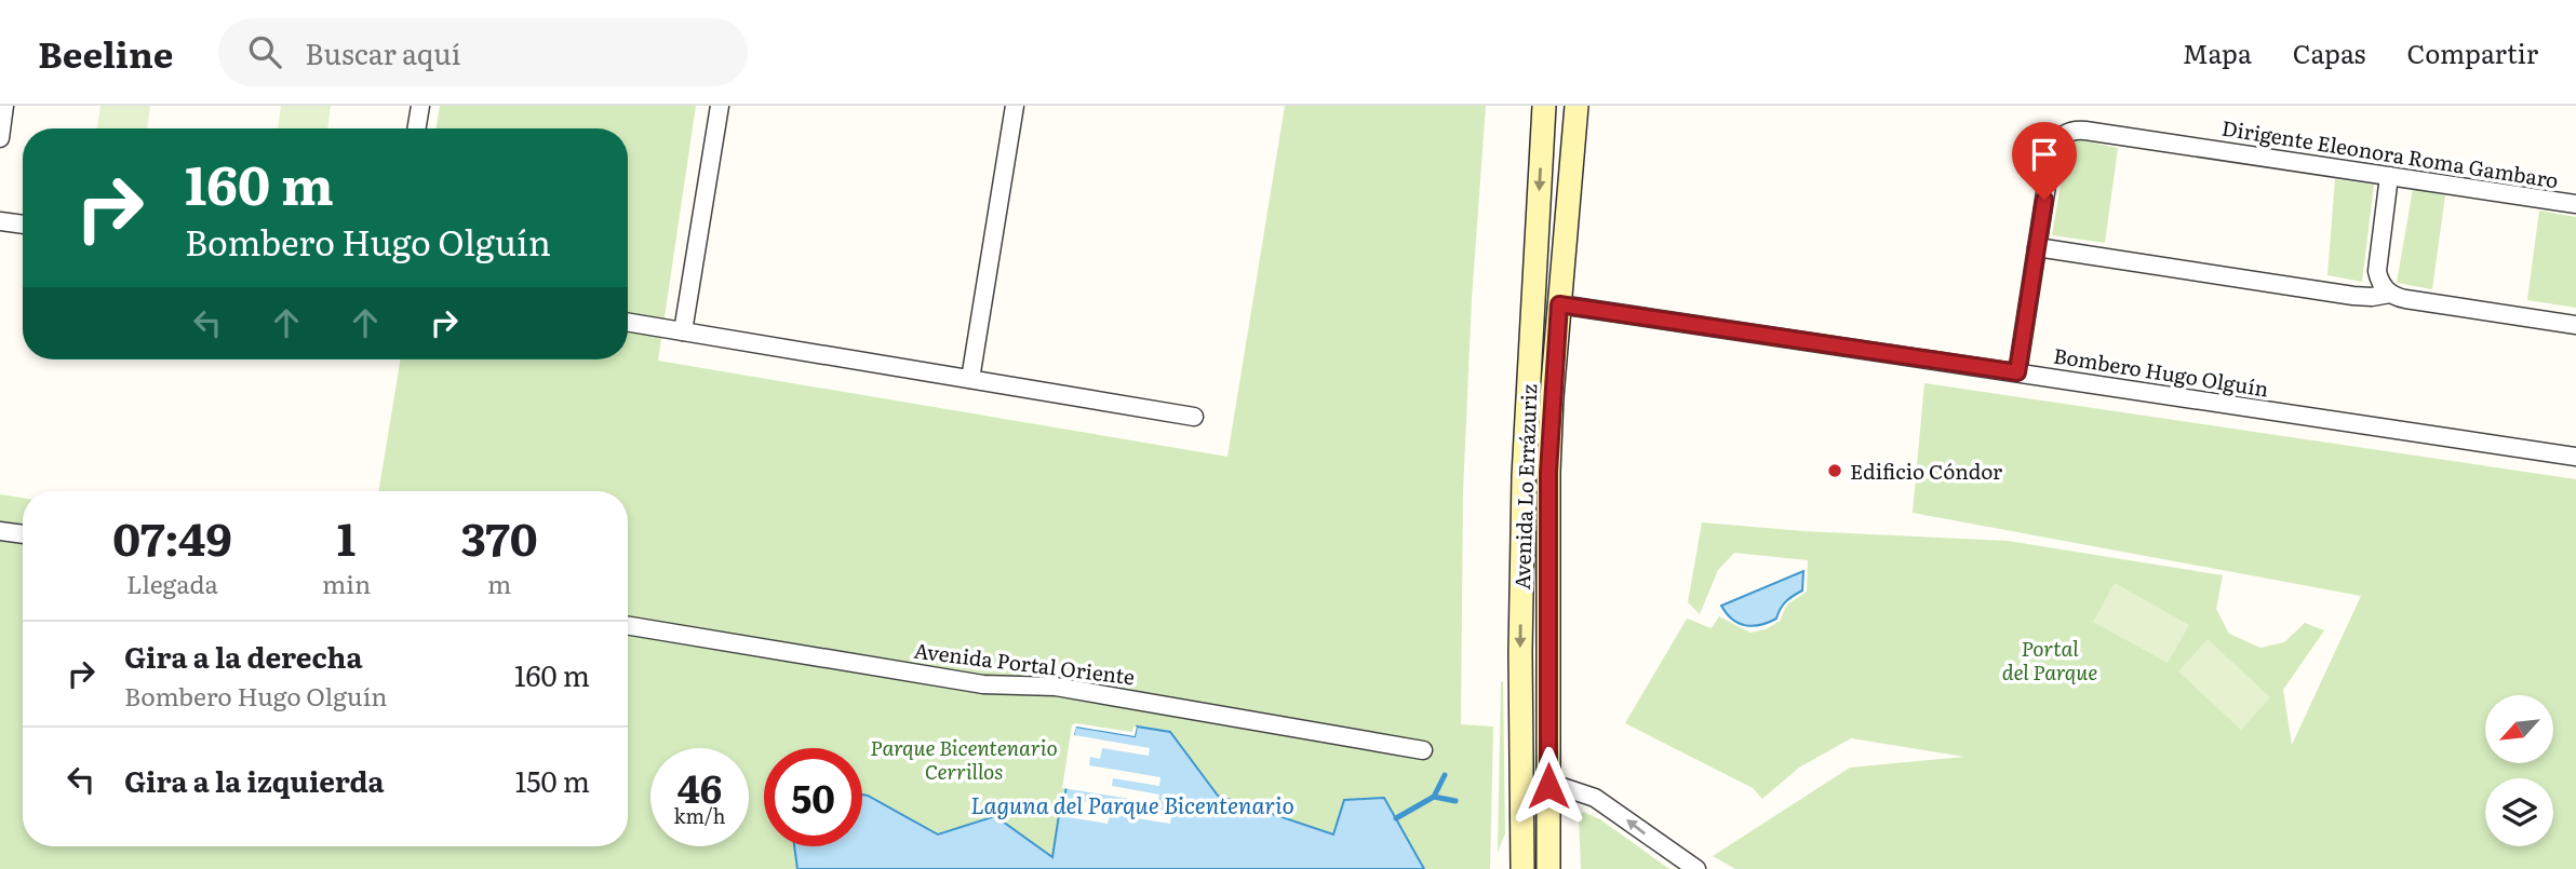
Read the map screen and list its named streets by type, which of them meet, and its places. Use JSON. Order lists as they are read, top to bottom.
{
  "streets": {
    "main road": ["Avenida Lo Errázuriz"],
    "street": ["Dirigente Eleonora Roma Gambaro", "Bombero Hugo Olguín", "Avenida Portal Oriente"]
  },
  "crossings": [
    ["Bombero Hugo Olguín", "Avenida Lo Errázuriz"]
  ],
  "water": ["Laguna del Parque Bicentenario"],
  "parks": ["Portal del Parque", "Parque Bicentenario Cerrillos"],
  "places": ["Edificio Cóndor"],
  "north": "bottom left",
  "page": {
    "header": "Beeline",
    "search": "Buscar aquí",
    "nav": ["Mapa", "Capas", "Compartir"],
    "turn": ["160 m", "Bombero Hugo Olguín"],
    "eta": [
      "07:49",
      "Llegada",
      "1",
      "min",
      "370",
      "m"
    ],
    "list": [
      {
        "name": "Gira a la derecha",
        "note": "Bombero Hugo Olguín",
        "value": "160 m"
      },
      {
        "name": "Gira a la izquierda",
        "value": "150 m"
      }
    ],
    "speed": "46 km/h",
    "limit": "50"
  }
}
